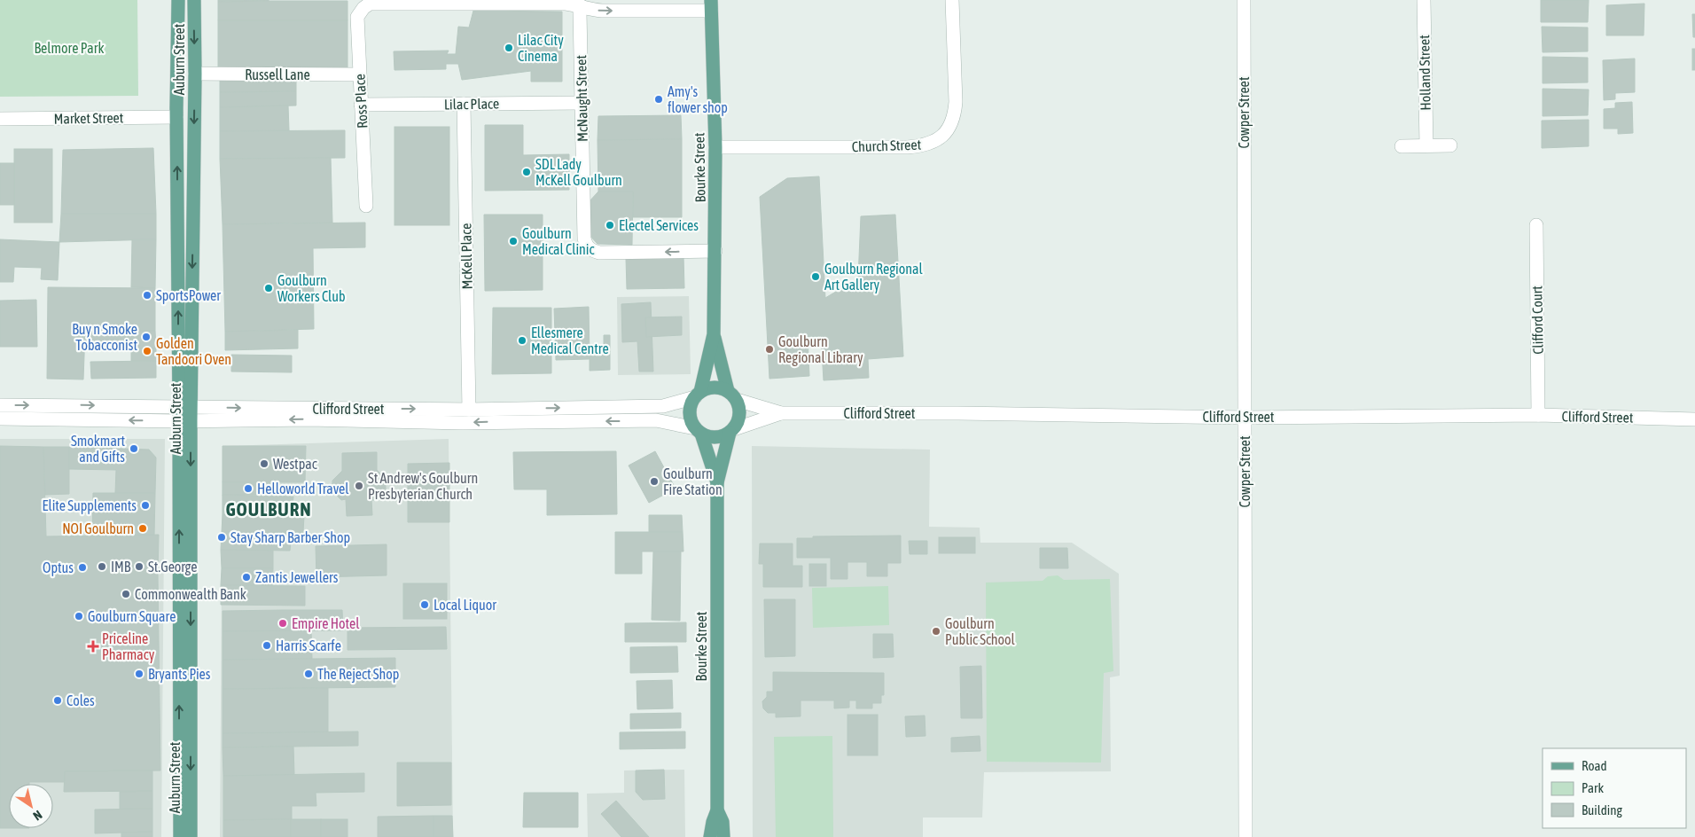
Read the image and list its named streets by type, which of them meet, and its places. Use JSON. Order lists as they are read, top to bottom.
{
  "streets": {
    "main road": ["Auburn Street", "Bourke Street"],
    "street": [
      "Holland Street",
      "Russell Lane",
      "McNaught Street",
      "Ross Place",
      "Lilac Place",
      "Cowper Street",
      "Market Street",
      "Church Street",
      "McKell Place",
      "Clifford Court",
      "Clifford Street"
    ]
  },
  "crossings": [
    ["Auburn Street", "Russell Lane"],
    ["Auburn Street", "Market Street"],
    ["Auburn Street", "Clifford Street"],
    ["Russell Lane", "Ross Place"],
    ["McNaught Street", "Lilac Place"],
    ["McNaught Street", "Bourke Street"],
    ["Ross Place", "Lilac Place"],
    ["Lilac Place", "McKell Place"],
    ["Cowper Street", "Clifford Street"],
    ["Church Street", "Bourke Street"],
    ["Bourke Street", "Clifford Street"],
    ["McKell Place", "Clifford Street"],
    ["Clifford Court", "Clifford Street"]
  ],
  "districts": ["GOULBURN"],
  "parks": ["Belmore Park"],
  "places": {
    "other": [
      "Lilac City Cinema",
      "Amy's flower shop",
      "SDL Lady McKell Goulburn",
      "Electel Services",
      "Goulburn Medical Clinic",
      "Goulburn Regional Art Gallery",
      "Goulburn Workers Club",
      "SportsPower",
      "Buy n Smoke Tobacconist",
      "Ellesmere Medical Centre",
      "Goulburn Regional Library",
      "Golden Tandoori Oven",
      "Smokmart and Gifts",
      "Westpac",
      "Goulburn Fire Station",
      "St Andrew's Goulburn Presbyterian Church",
      "Helloworld Travel",
      "Elite Supplements",
      "NOI Goulburn",
      "Stay Sharp Barber Shop",
      "IMB",
      "St.George",
      "Optus",
      "Zantis Jewellers",
      "Commonwealth Bank",
      "Local Liquor",
      "Goulburn Square",
      "Empire Hotel",
      "Goulburn Public School",
      "Harris Scarfe",
      "Bryants Pies",
      "The Reject Shop",
      "Coles"
    ],
    "health": ["Priceline Pharmacy"]
  },
  "legend": ["Road", "Park", "Building"],
  "north": "bottom right"
}
